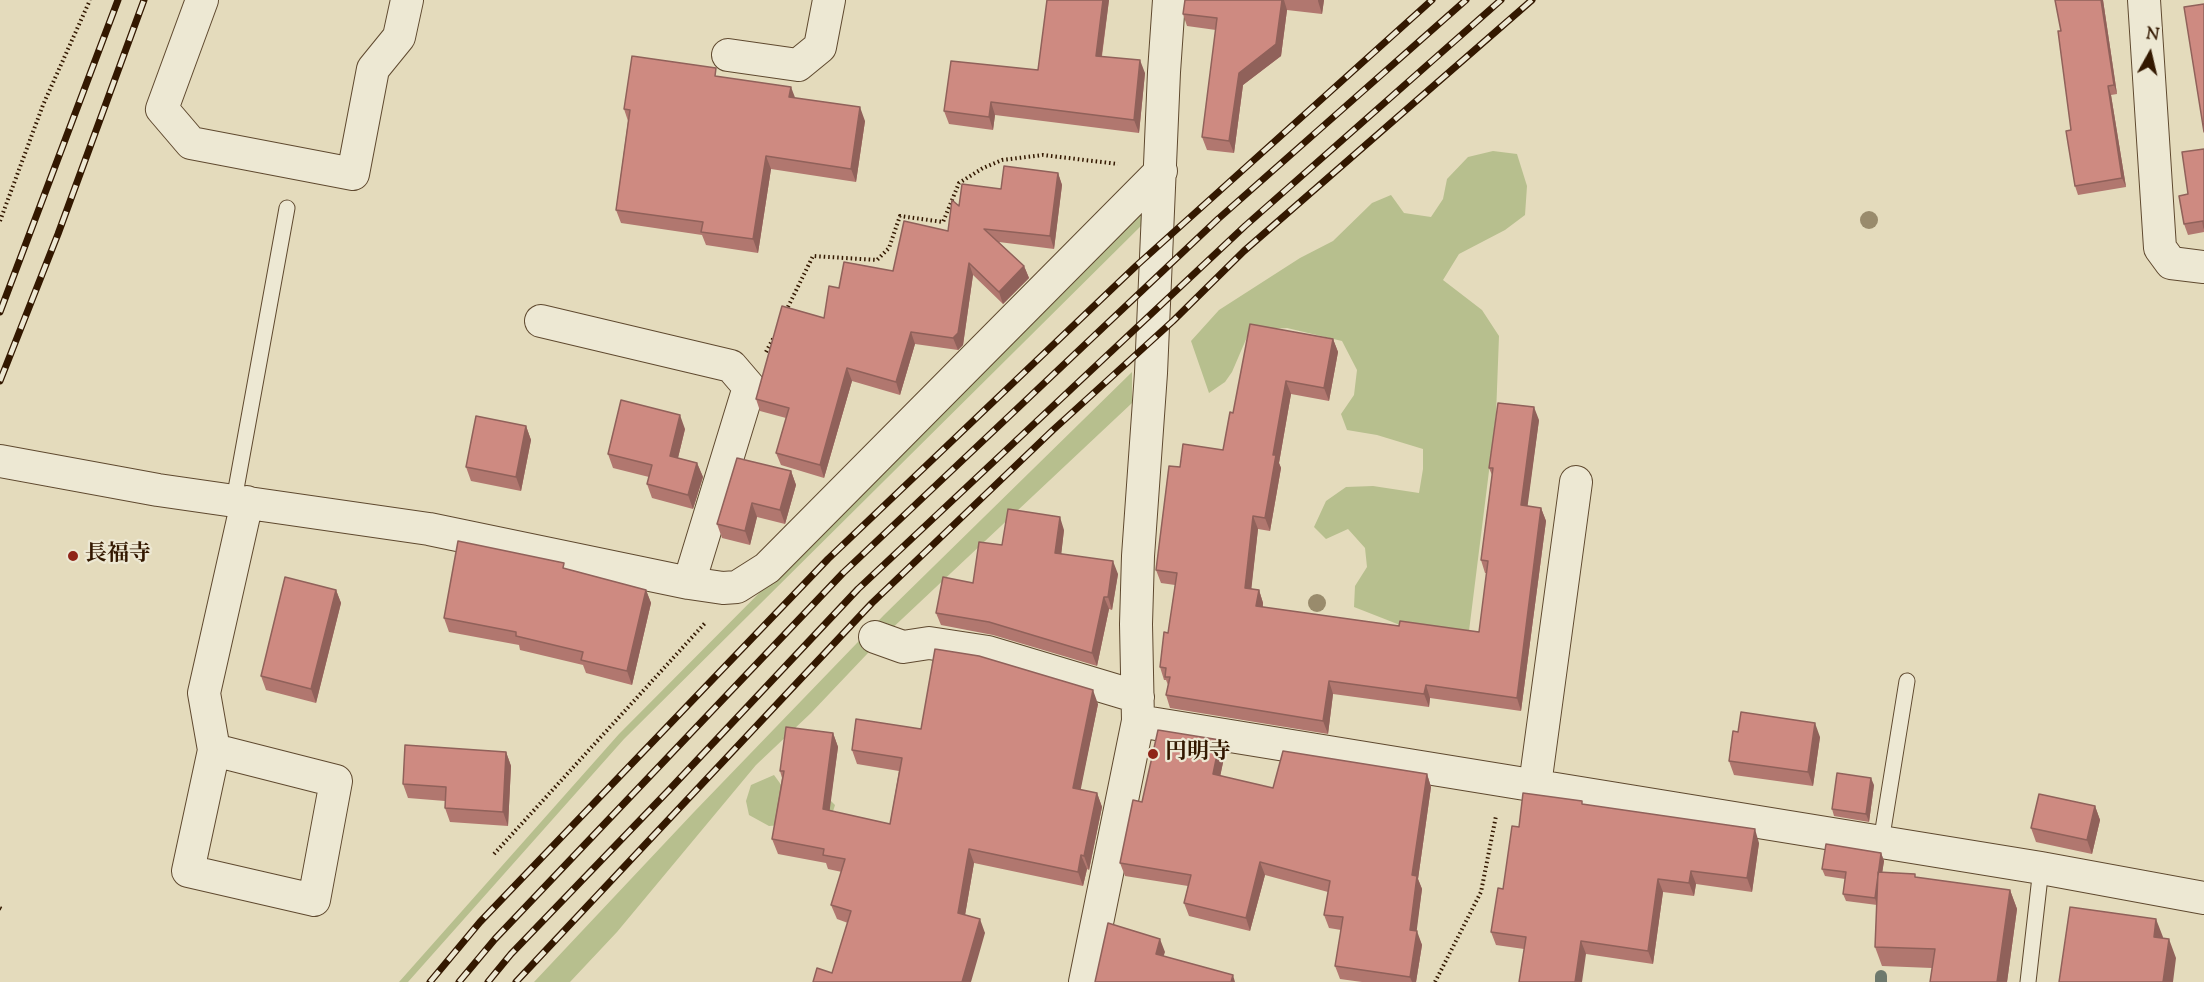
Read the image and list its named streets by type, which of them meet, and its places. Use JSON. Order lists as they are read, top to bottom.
{
  "places": ["長福寺", "円明寺"],
  "north": "top"
}
